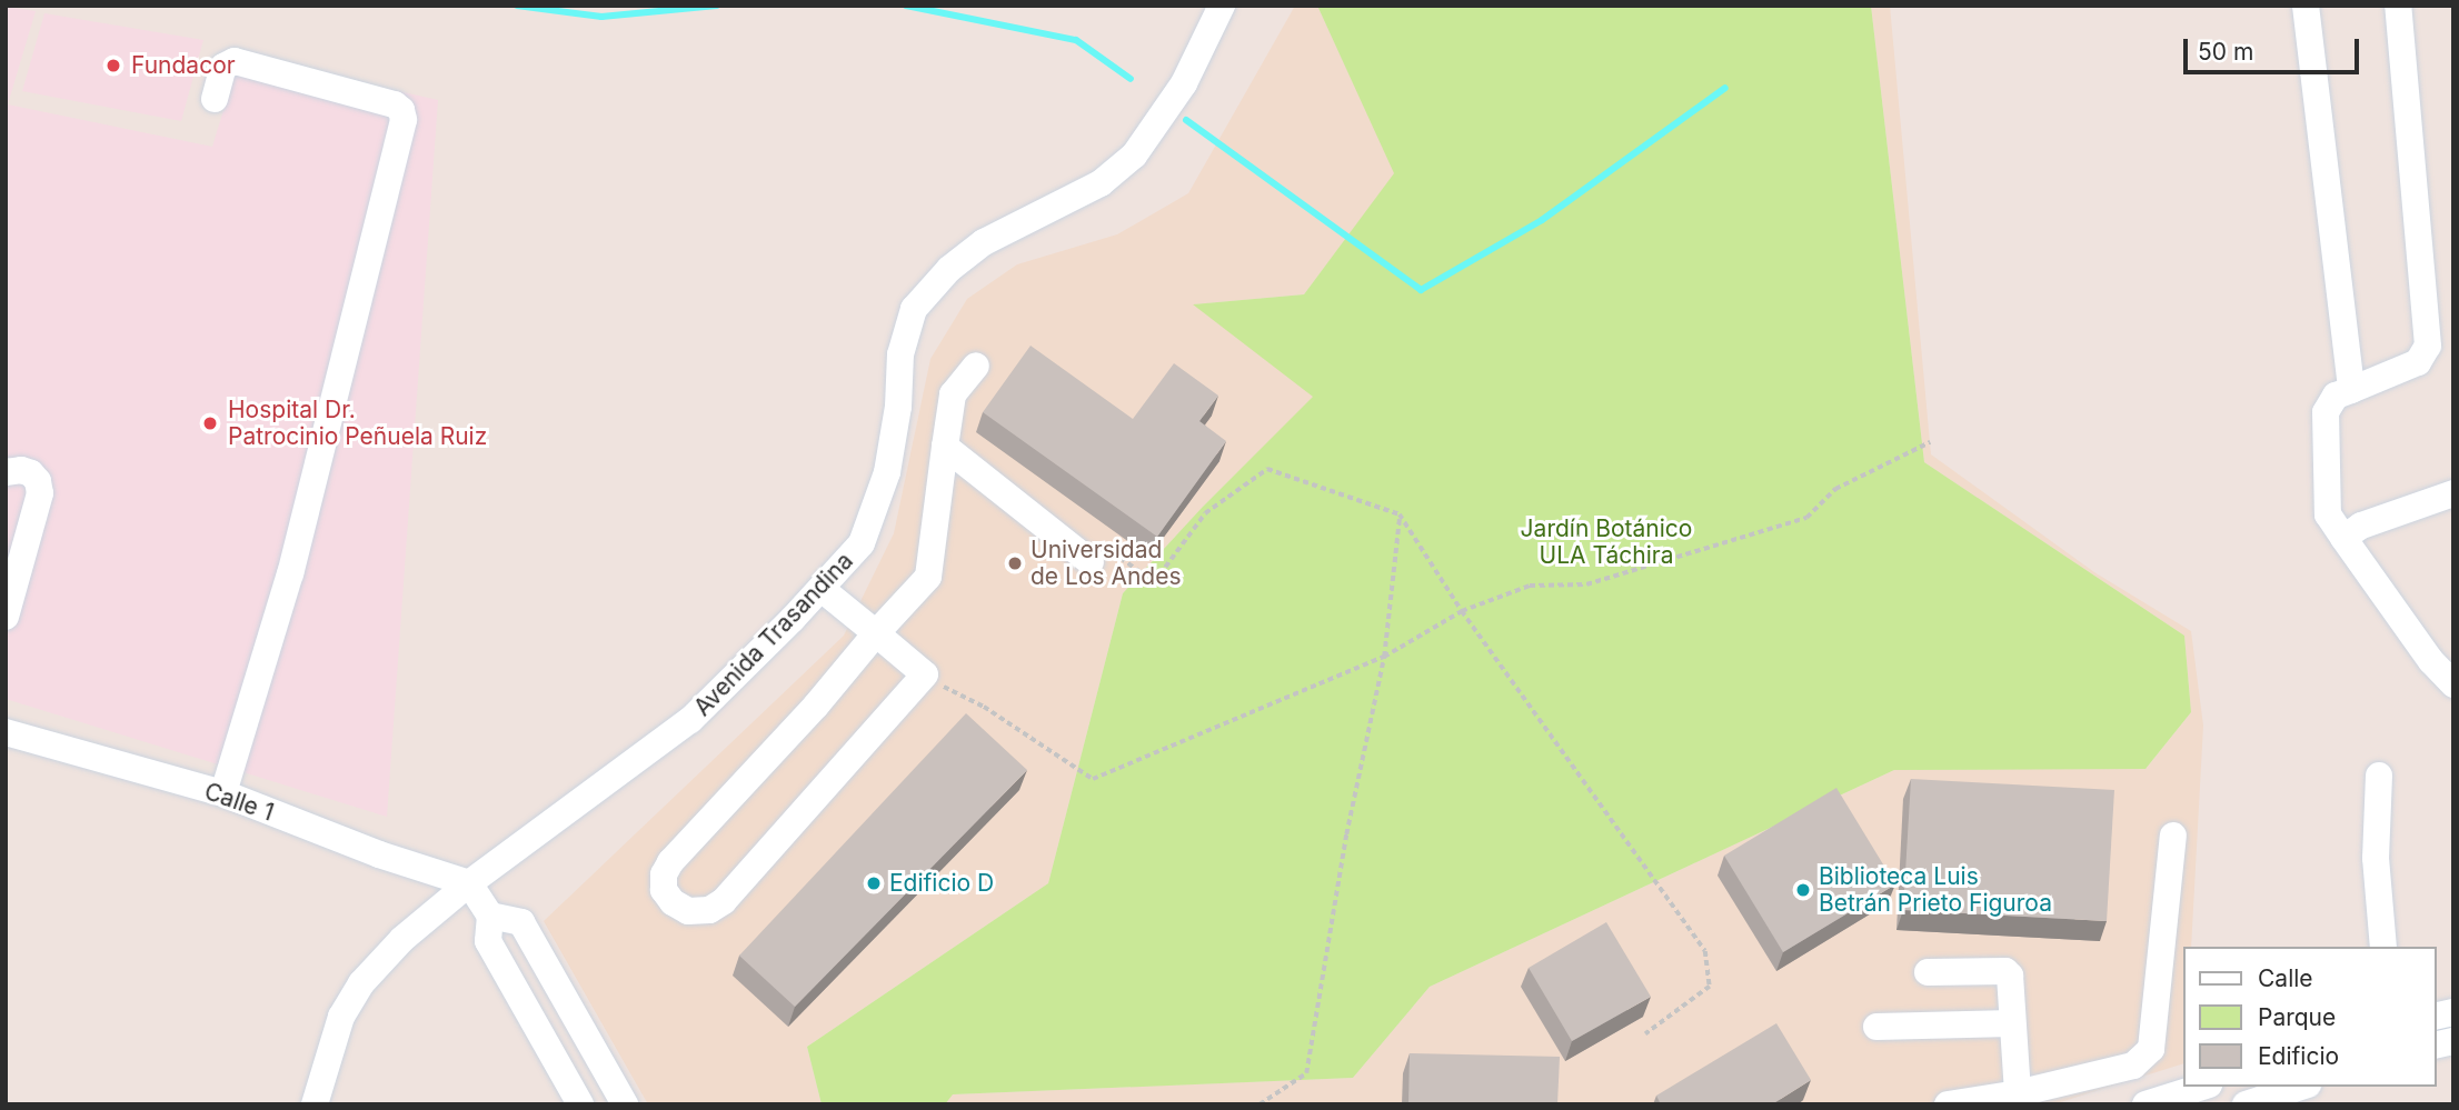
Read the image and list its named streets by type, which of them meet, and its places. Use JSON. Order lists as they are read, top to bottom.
{
  "streets": {
    "street": ["Avenida Trasandina", "Calle 1"]
  },
  "crossings": [
    ["Avenida Trasandina", "Calle 1"]
  ],
  "parks": ["Jardín Botánico ULA Táchira"],
  "places": [
    "Fundacor",
    "Hospital Dr. Patrocinio Peñuela Ruiz",
    "Universidad de Los Andes",
    "Edificio D",
    "Biblioteca Luis Betrán Prieto Figuroa"
  ],
  "legend": ["Calle", "Parque", "Edificio"],
  "scale_bar": "50 m"
}
